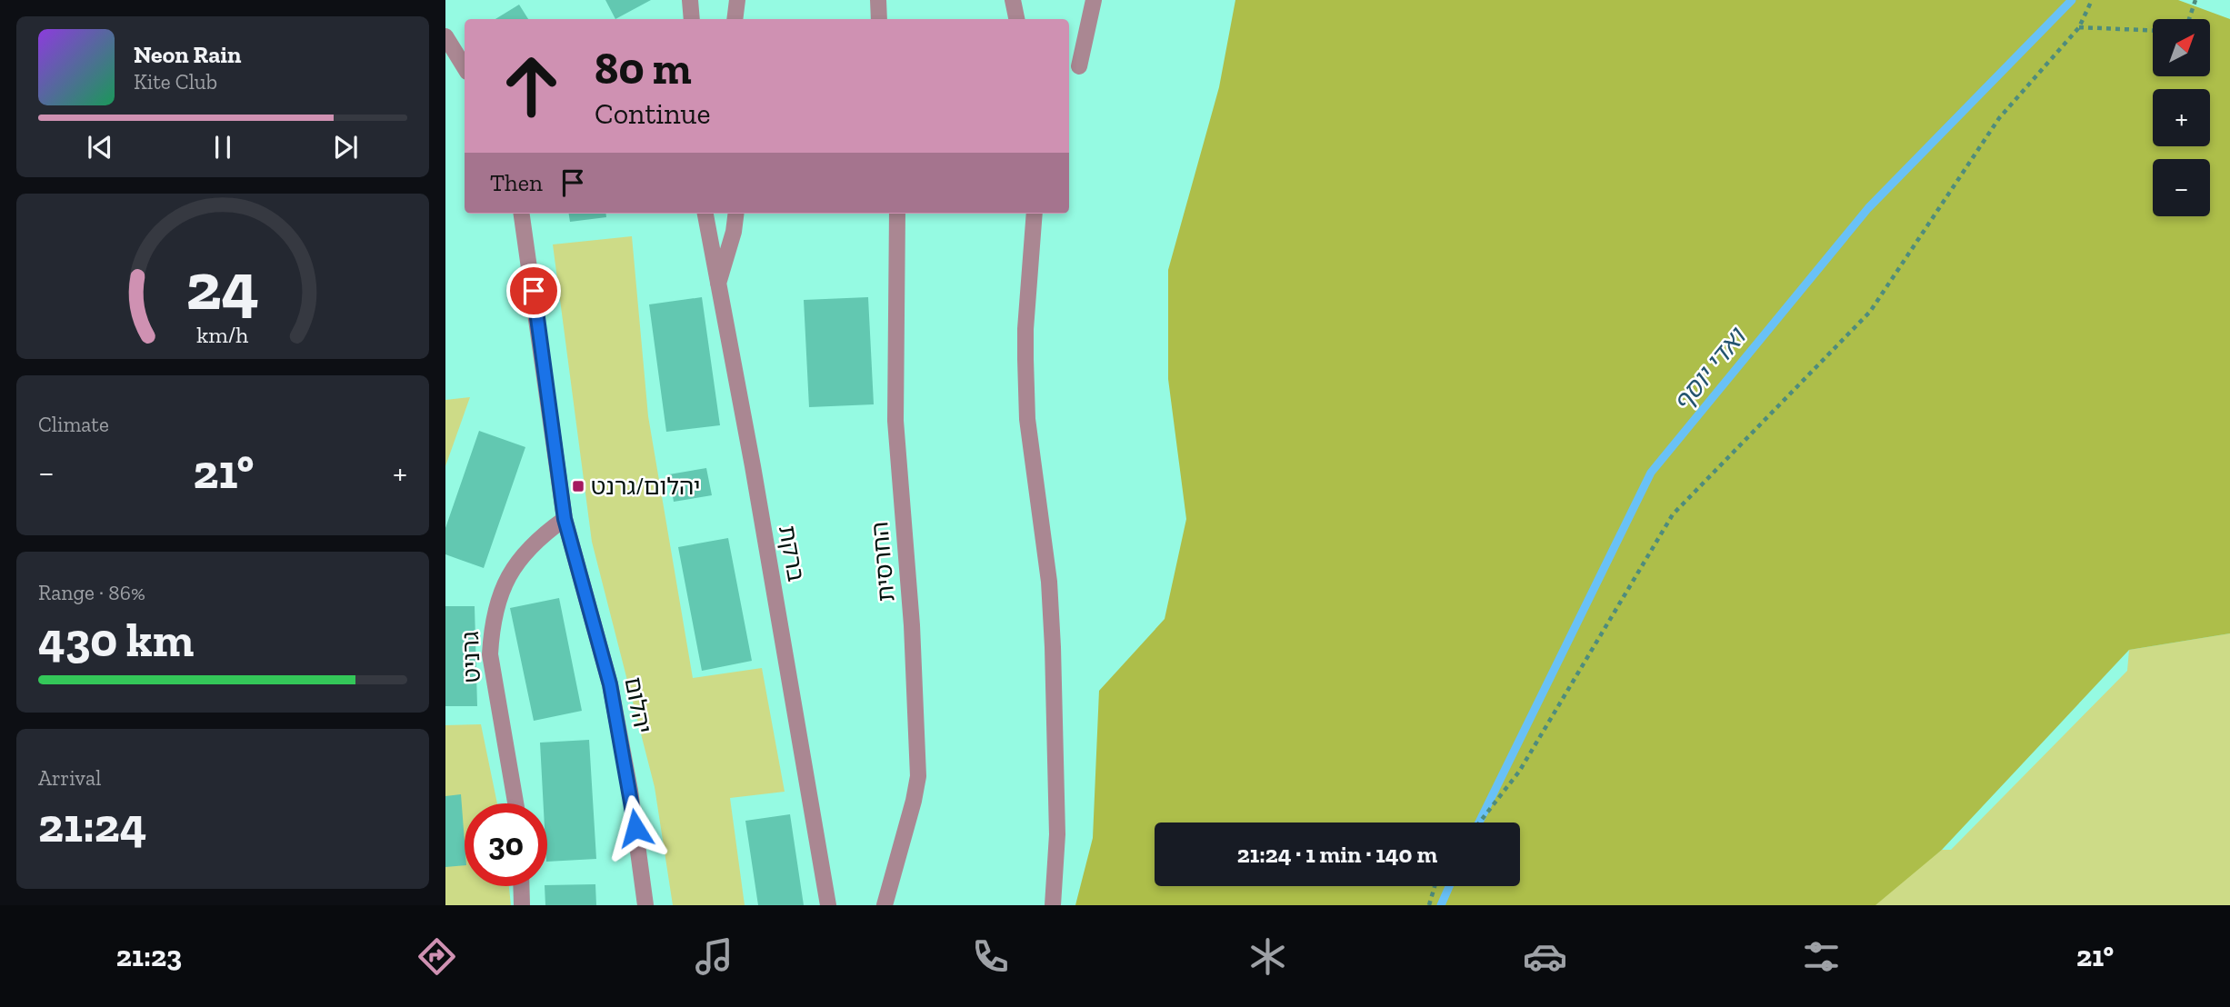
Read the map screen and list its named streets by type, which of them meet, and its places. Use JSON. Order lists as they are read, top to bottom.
{
  "streets": {
    "street": [
      "ברקת",
      "החרסית",
      "גרניט",
      "יהלום"
    ]
  },
  "crossings": [
    ["גרניט", "יהלום"]
  ],
  "water": ["ואדי יוסף"],
  "places": {
    "transit": ["יהלום/גרנט"]
  },
  "north": "top right",
  "page": {
    "map_buttons": ["+", "−"],
    "turn": ["80 m", "Continue"],
    "song": ["Neon Rain", "Kite Club"],
    "then": "Then",
    "tile": [
      "Climate",
      ["Range · 86%", "430 km"],
      ["Arrival", "21:24"]
    ],
    "heat": ["−", "21°", "+"],
    "limit": "30",
    "trip": "21:24 · 1 min · 140 m",
    "tabs": ["21:23", "21°"],
    "gauge": ["24", "km/h"]
  }
}
